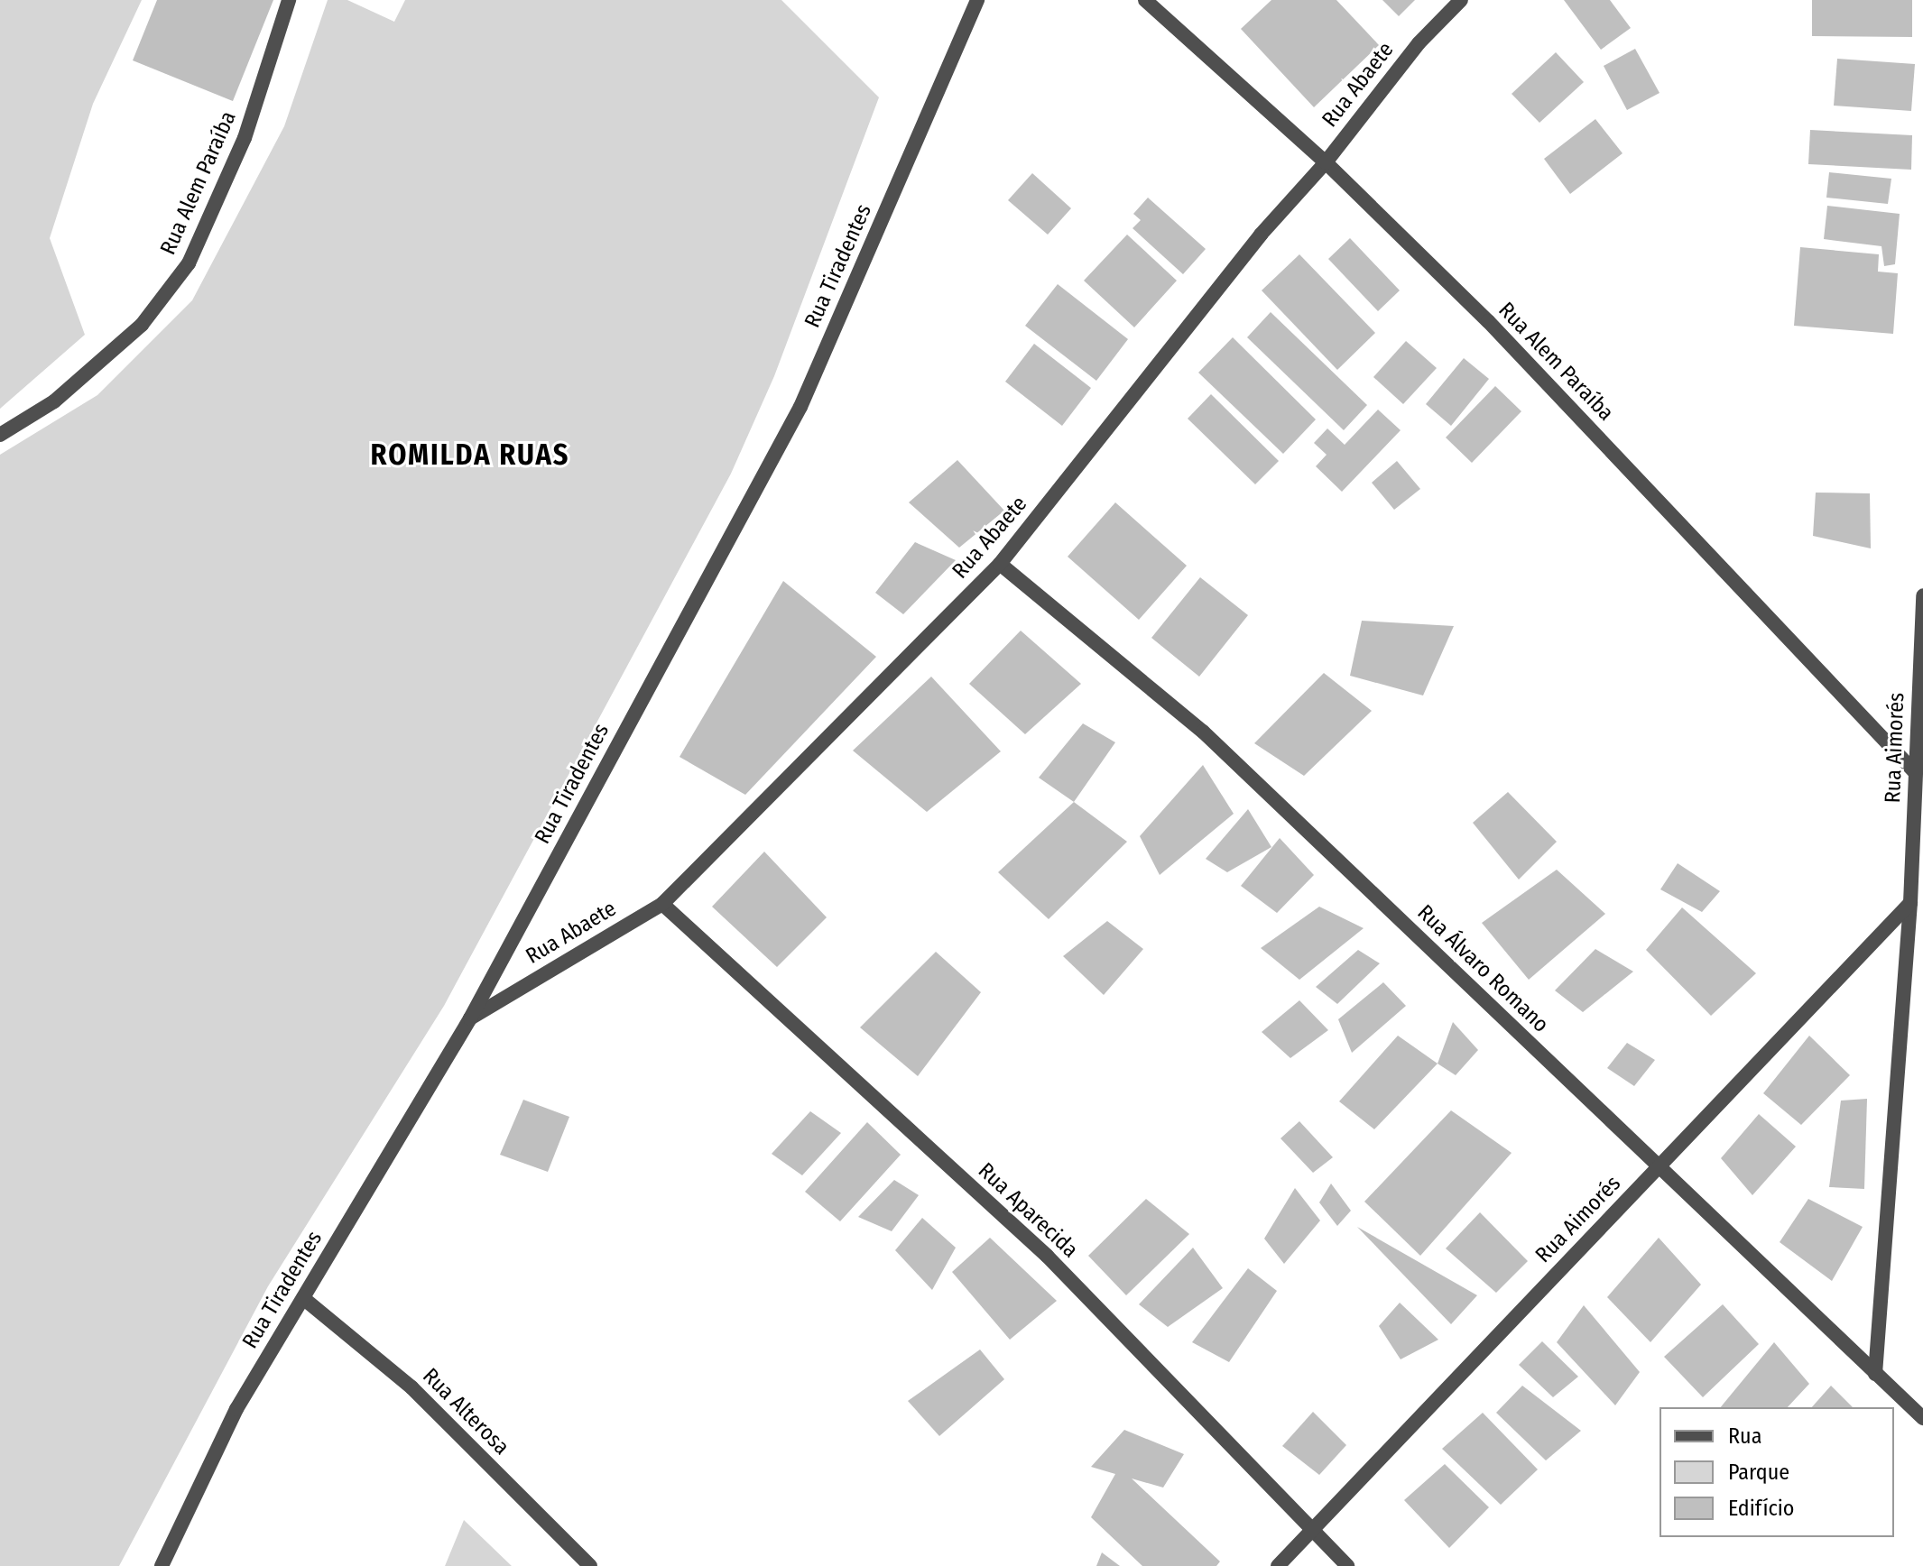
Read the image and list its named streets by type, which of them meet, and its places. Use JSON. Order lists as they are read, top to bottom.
{
  "streets": {
    "street": [
      "Rua Abaete",
      "Rua Alem Paraíba",
      "Rua Tiradentes",
      "Rua Aimorés",
      "Rua Álvaro Romano",
      "Rua Aparecida",
      "Rua Alterosa"
    ]
  },
  "crossings": [
    ["Rua Abaete", "Rua Alem Paraíba"],
    ["Rua Abaete", "Rua Tiradentes"],
    ["Rua Abaete", "Rua Álvaro Romano"],
    ["Rua Abaete", "Rua Aparecida"],
    ["Rua Alem Paraíba", "Rua Aimorés"],
    ["Rua Tiradentes", "Rua Alterosa"],
    ["Rua Aimorés", "Rua Álvaro Romano"],
    ["Rua Aimorés", "Rua Aparecida"]
  ],
  "districts": ["ROMILDA RUAS"],
  "legend": ["Rua", "Parque", "Edifício"]
}
